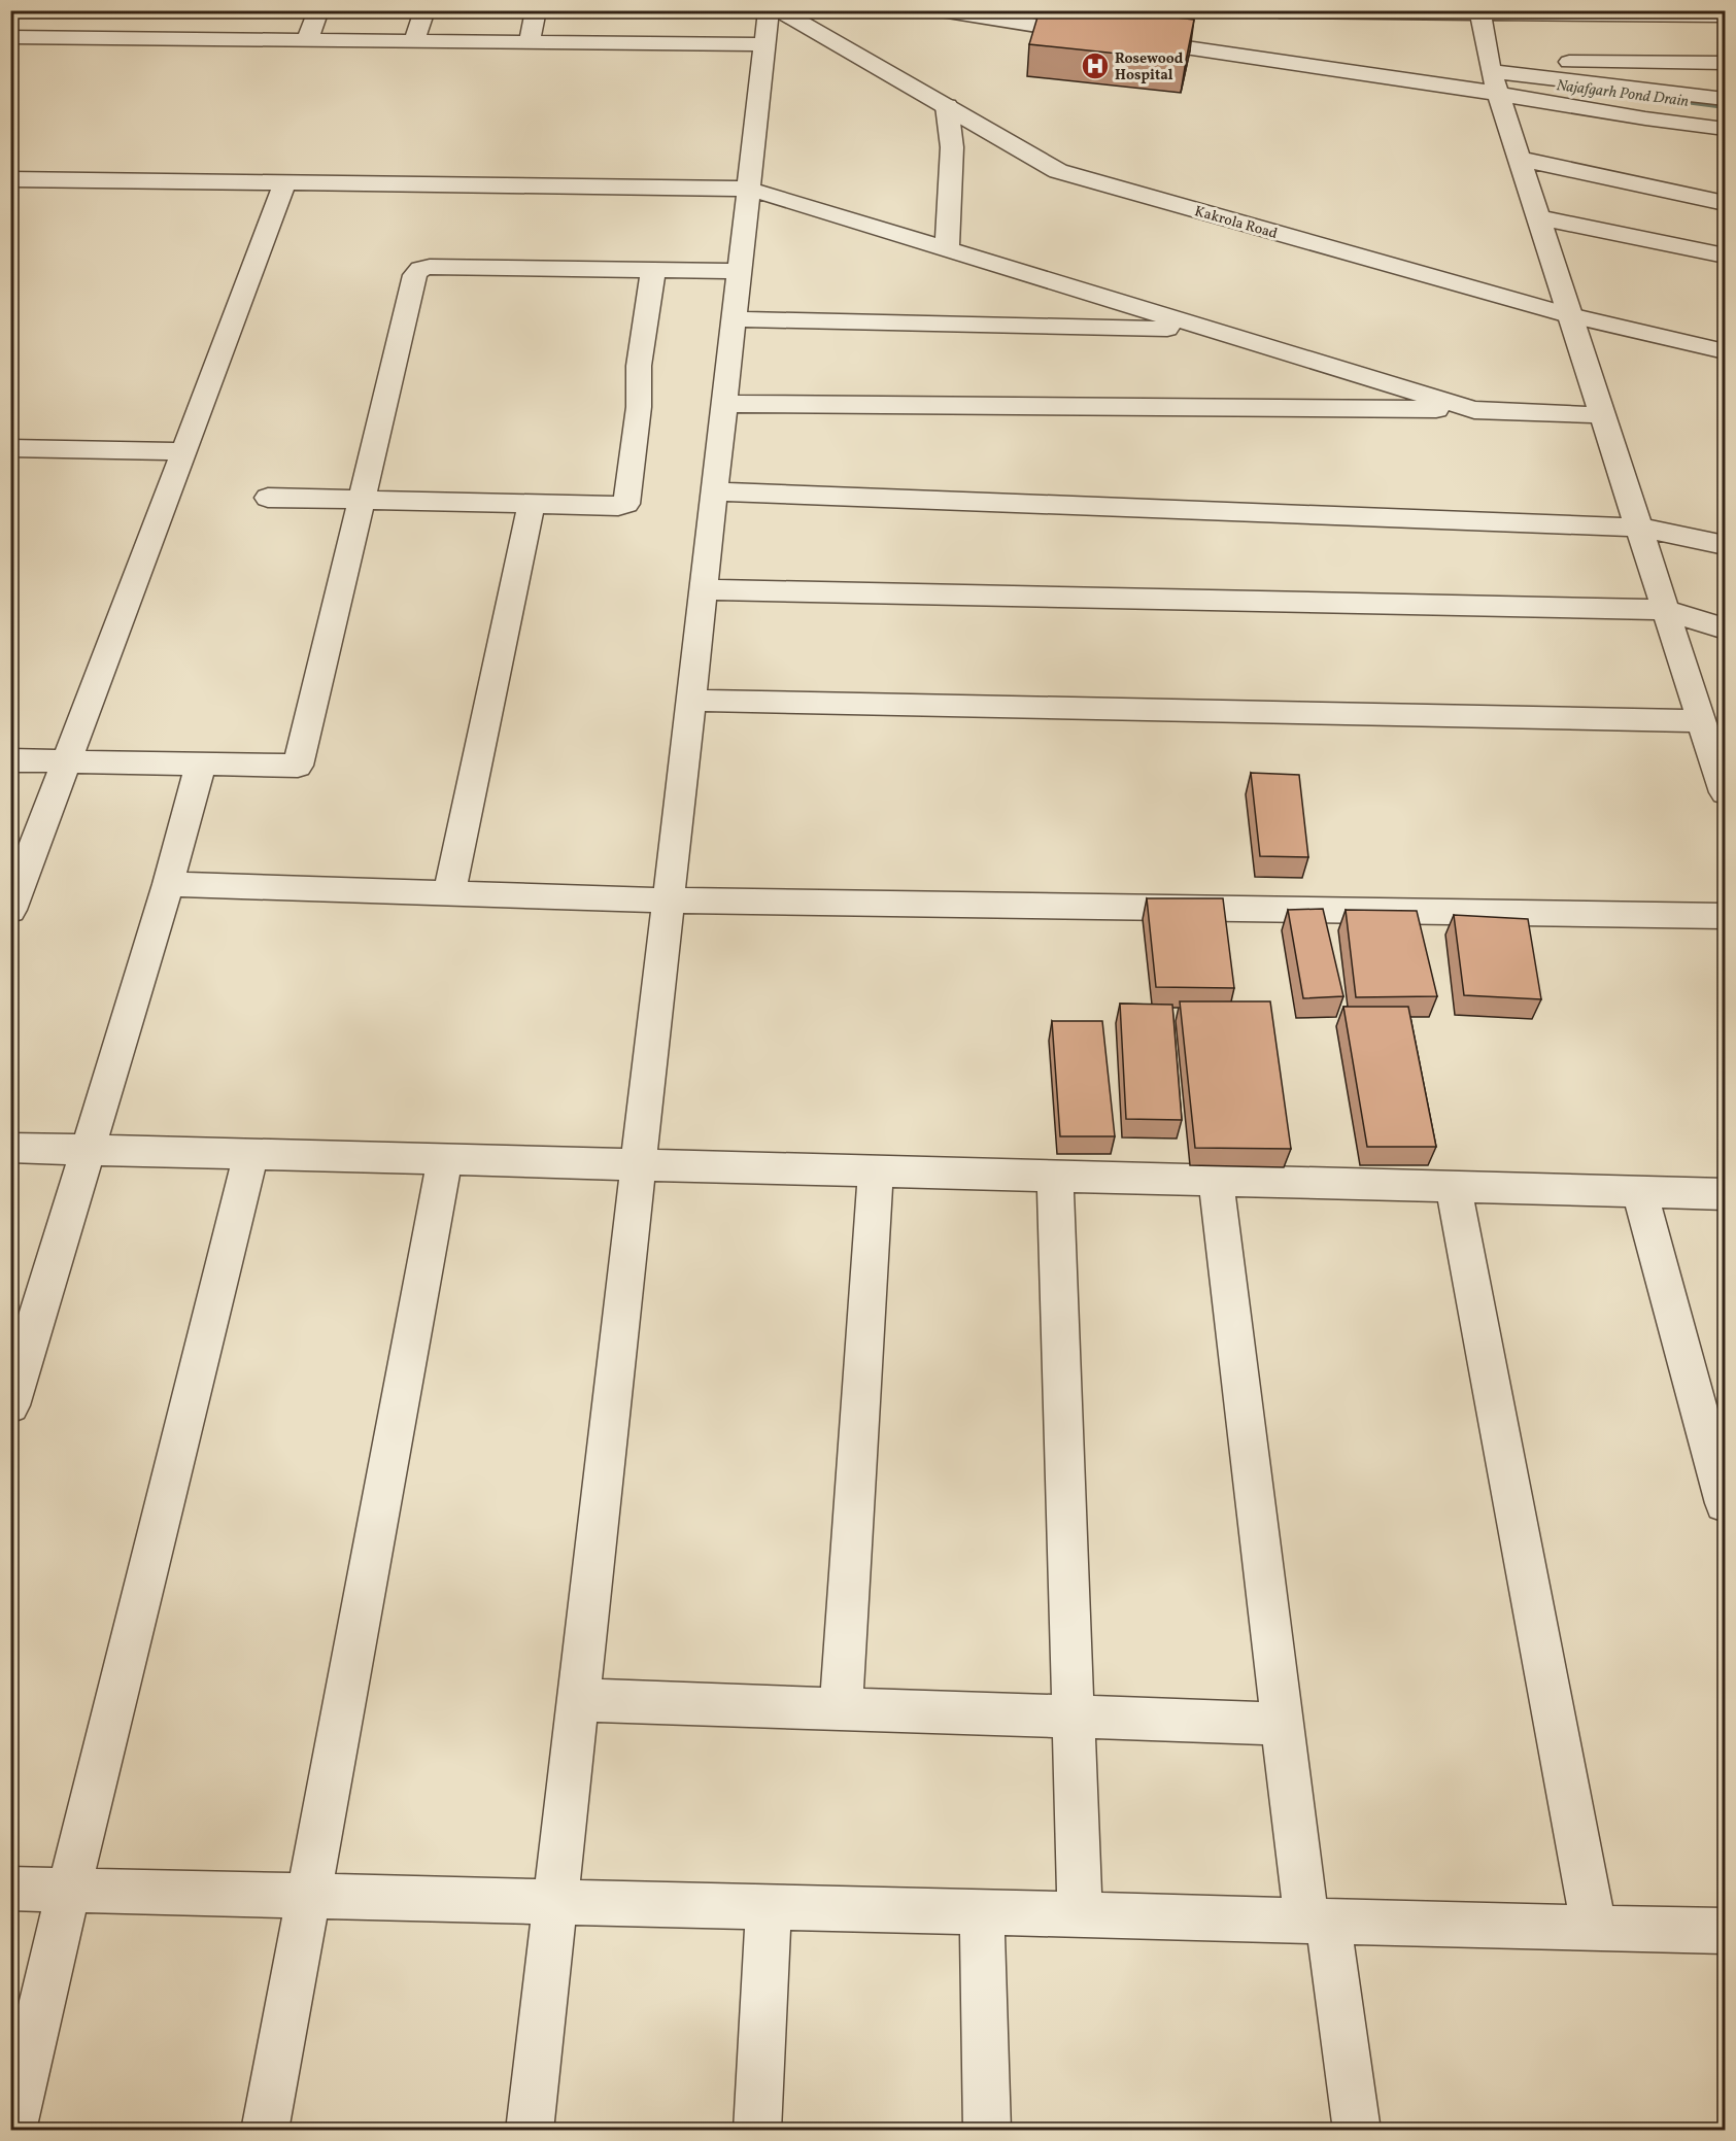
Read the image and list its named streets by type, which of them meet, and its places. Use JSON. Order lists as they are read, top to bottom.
{
  "streets": {
    "street": ["Kakrola Road"]
  },
  "water": ["Najafgarh Pond Drain"],
  "places": {
    "hospital": ["Rosewood Hospital"]
  }
}
